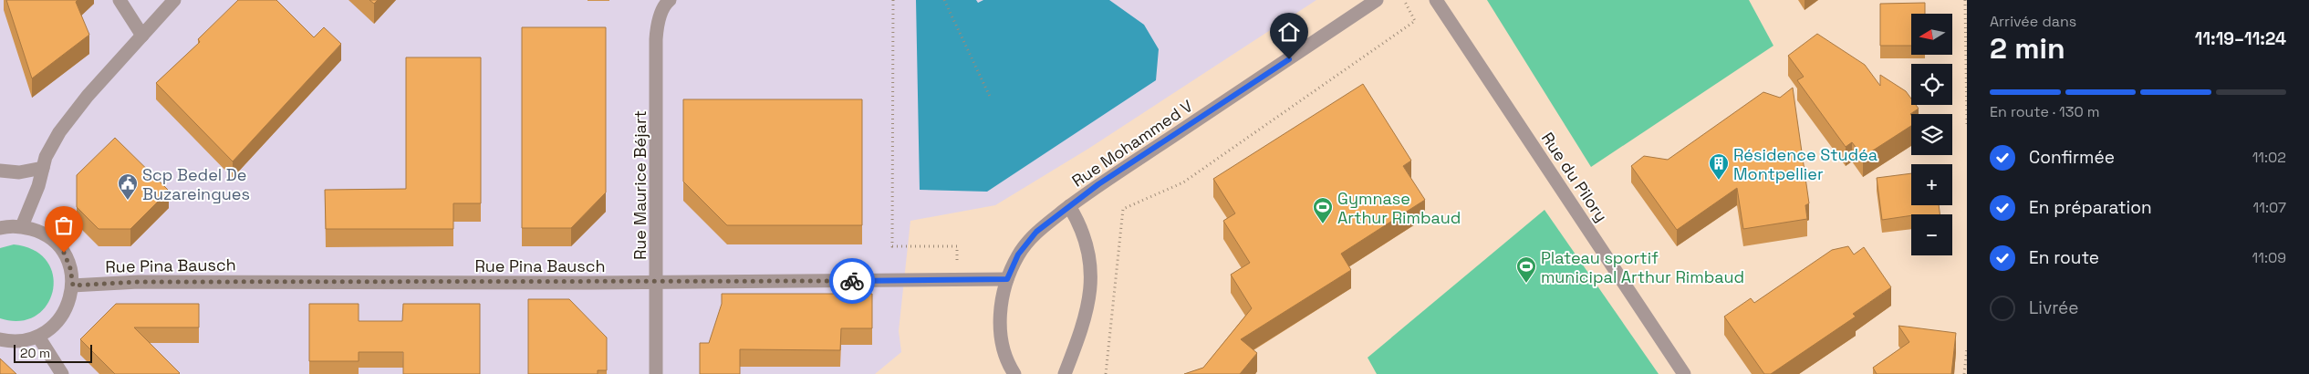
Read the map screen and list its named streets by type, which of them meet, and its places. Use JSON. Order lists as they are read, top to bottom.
{
  "streets": {
    "street": [
      "Rue Mohammed V",
      "Rue du Pilory",
      "Rue Maurice Béjart",
      "Rue Pina Bausch"
    ]
  },
  "crossings": [
    ["Rue Mohammed V", "Rue Pina Bausch"],
    ["Rue Maurice Béjart", "Rue Pina Bausch"]
  ],
  "places": {
    "building": ["Résidence Studéa Montpellier"],
    "public building": ["Scp Bedel De Buzareingues"],
    "sports": ["Gymnase Arthur Rimbaud", "Plateau sportif municipal Arthur Rimbaud"]
  },
  "scale_bar": "20 m",
  "north": "left",
  "page": {
    "heading": ["2 min", "Arrivée dans", "11:19–11:24"],
    "map_buttons": ["+", "−"],
    "bar": "En route · 130 m",
    "list": [
      ["Confirmée", "11:02"],
      ["En préparation", "11:07"],
      ["En route", "11:09"],
      "Livrée"
    ],
    "scale": "20 m"
  }
}
